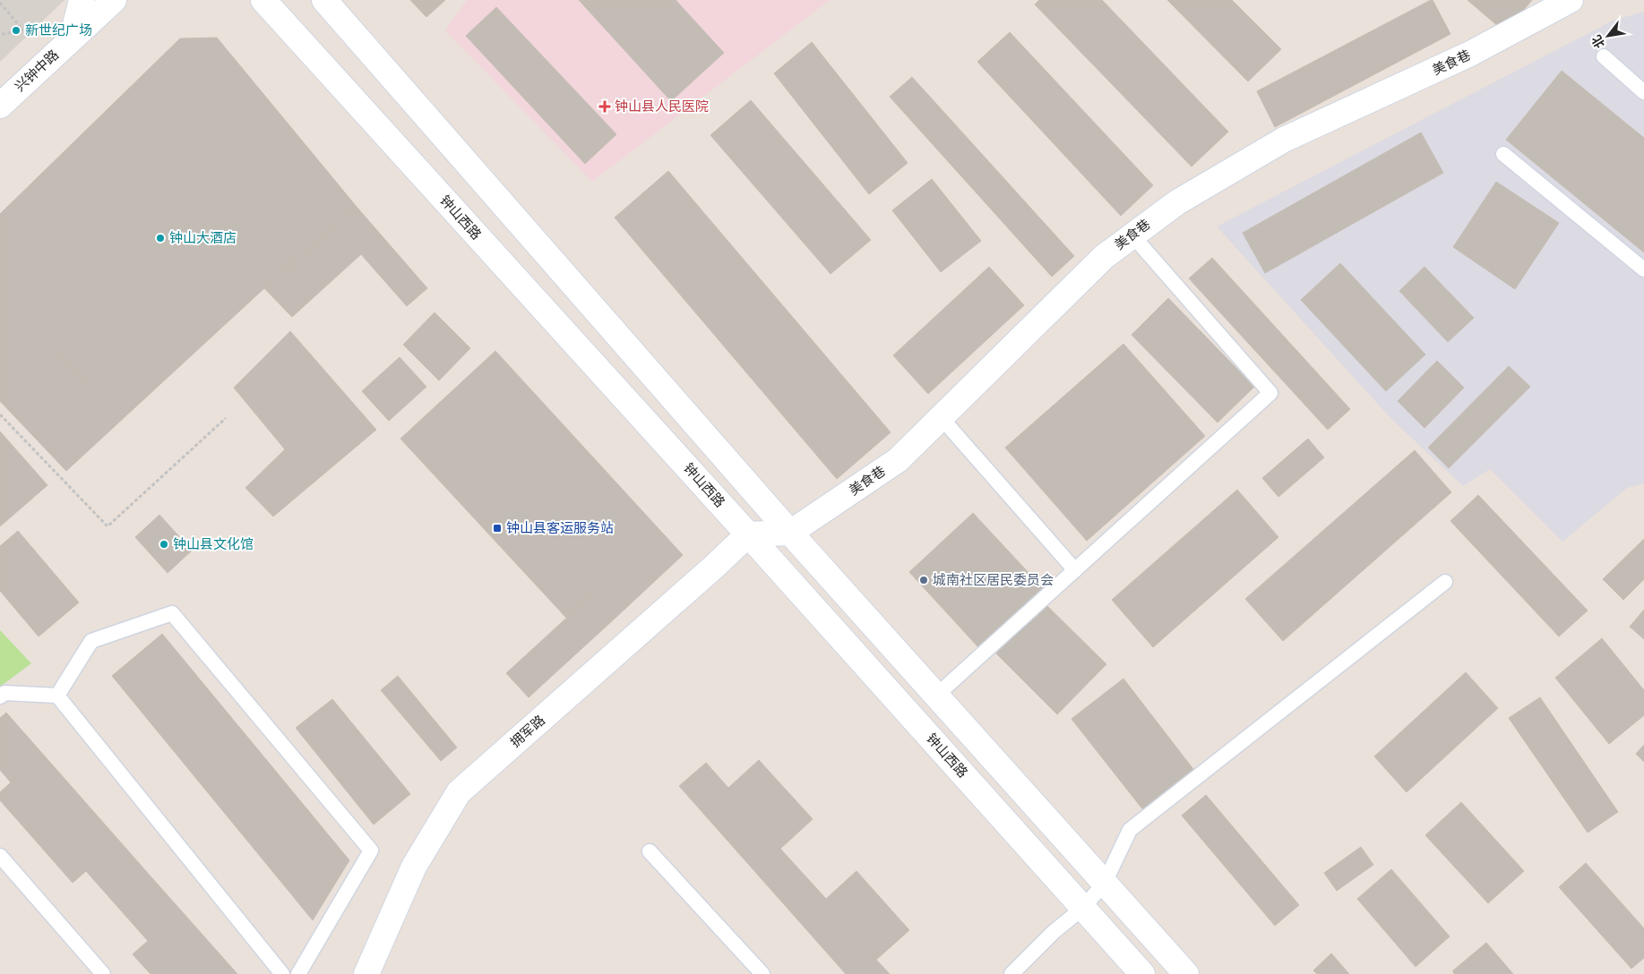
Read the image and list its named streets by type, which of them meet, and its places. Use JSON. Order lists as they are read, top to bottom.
{
  "streets": {
    "main road": [
      "美食巷",
      "兴钟中路",
      "钟山西路",
      "拥军路"
    ]
  },
  "crossings": [
    ["钟山西路", "拥军路"]
  ],
  "places": {
    "other": [
      "新世纪广场",
      "钟山大酒店",
      "钟山县文化馆",
      "城南社区居民委员会"
    ],
    "health": ["钟山县人民医院"],
    "transit": ["钟山县客运服务站"]
  },
  "north": "bottom left"
}
